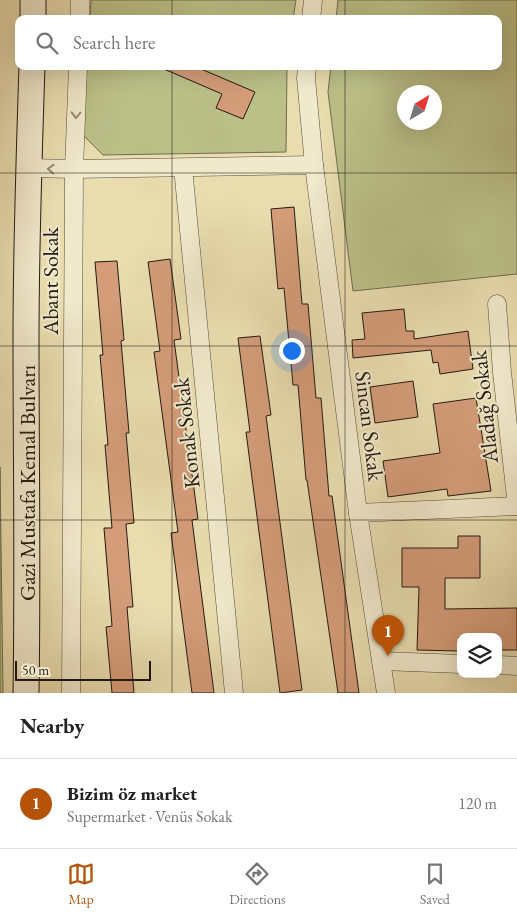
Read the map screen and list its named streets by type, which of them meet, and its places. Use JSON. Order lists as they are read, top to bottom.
{
  "streets": {
    "main road": ["Gazi Mustafa Kemal Bulvarı"],
    "street": [
      "Abant Sokak",
      "Aladağ Sokak",
      "Sincan Sokak",
      "Konak Sokak"
    ]
  },
  "scale_bar": "50 m",
  "north": "top right",
  "page": {
    "search": "Search here",
    "pins": "1",
    "scale": "50 m",
    "heading": "Nearby",
    "list": [
      {
        "mark": "1",
        "name": "Bizim öz market",
        "note": "Supermarket · Venüs Sokak",
        "value": "120 m"
      }
    ],
    "nav": ["Map", "Directions", "Saved"]
  }
}
